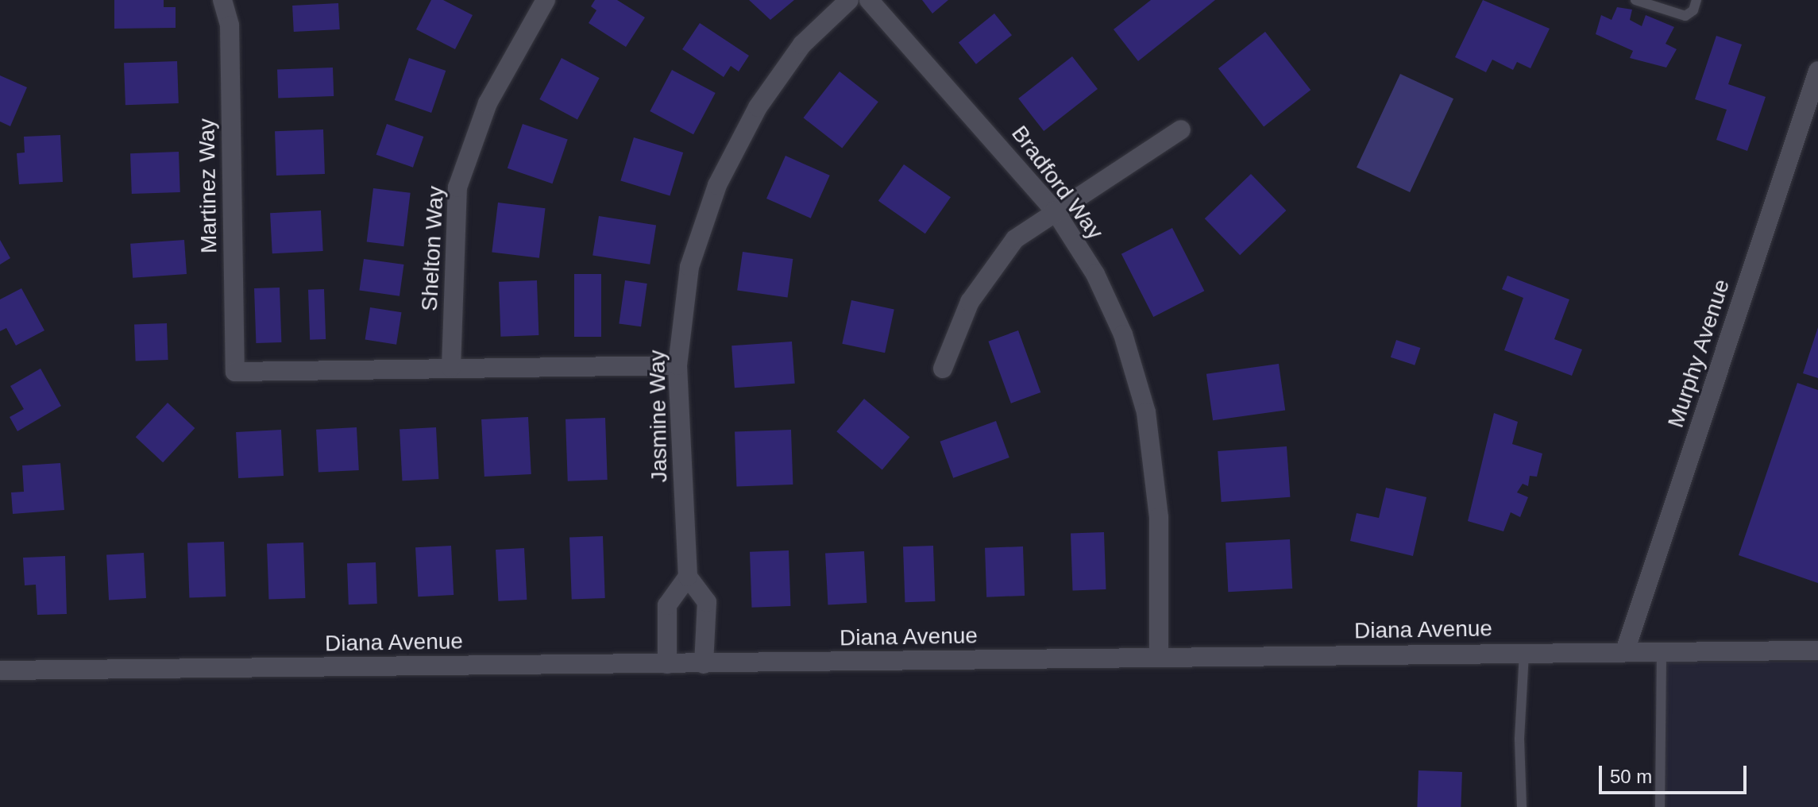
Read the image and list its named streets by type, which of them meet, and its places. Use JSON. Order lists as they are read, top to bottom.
{
  "streets": {
    "street": [
      "Bradford Way",
      "Martinez Way",
      "Shelton Way",
      "Murphy Avenue",
      "Jasmine Way",
      "Diana Avenue"
    ]
  },
  "crossings": [
    ["Bradford Way", "Diana Avenue"],
    ["Martinez Way", "Shelton Way"],
    ["Murphy Avenue", "Diana Avenue"]
  ],
  "scale_bar": "50 m"
}
